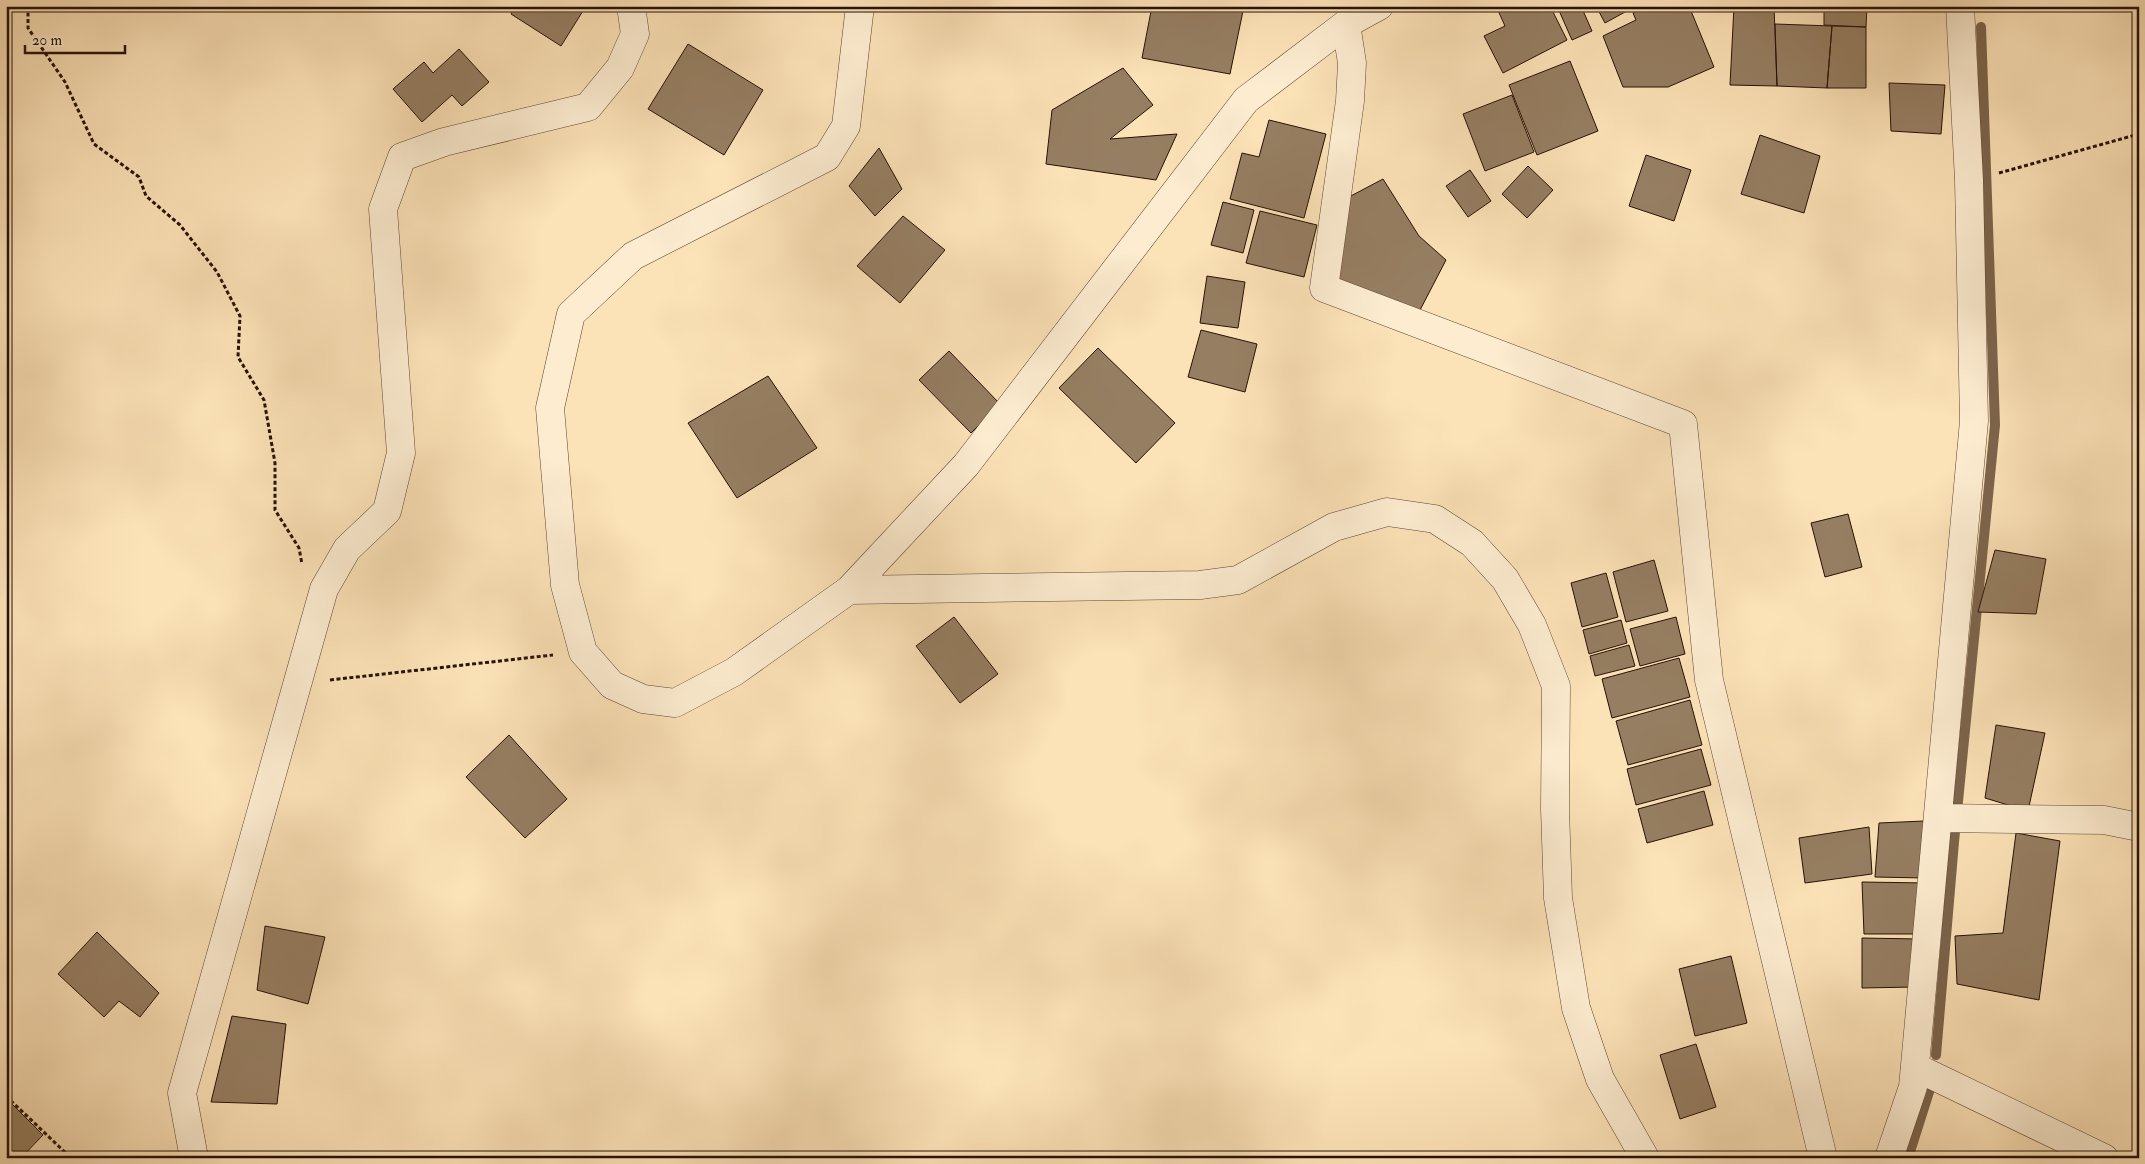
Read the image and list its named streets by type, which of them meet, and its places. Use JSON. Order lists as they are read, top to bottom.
{
  "scale_bar": "20 m"
}
